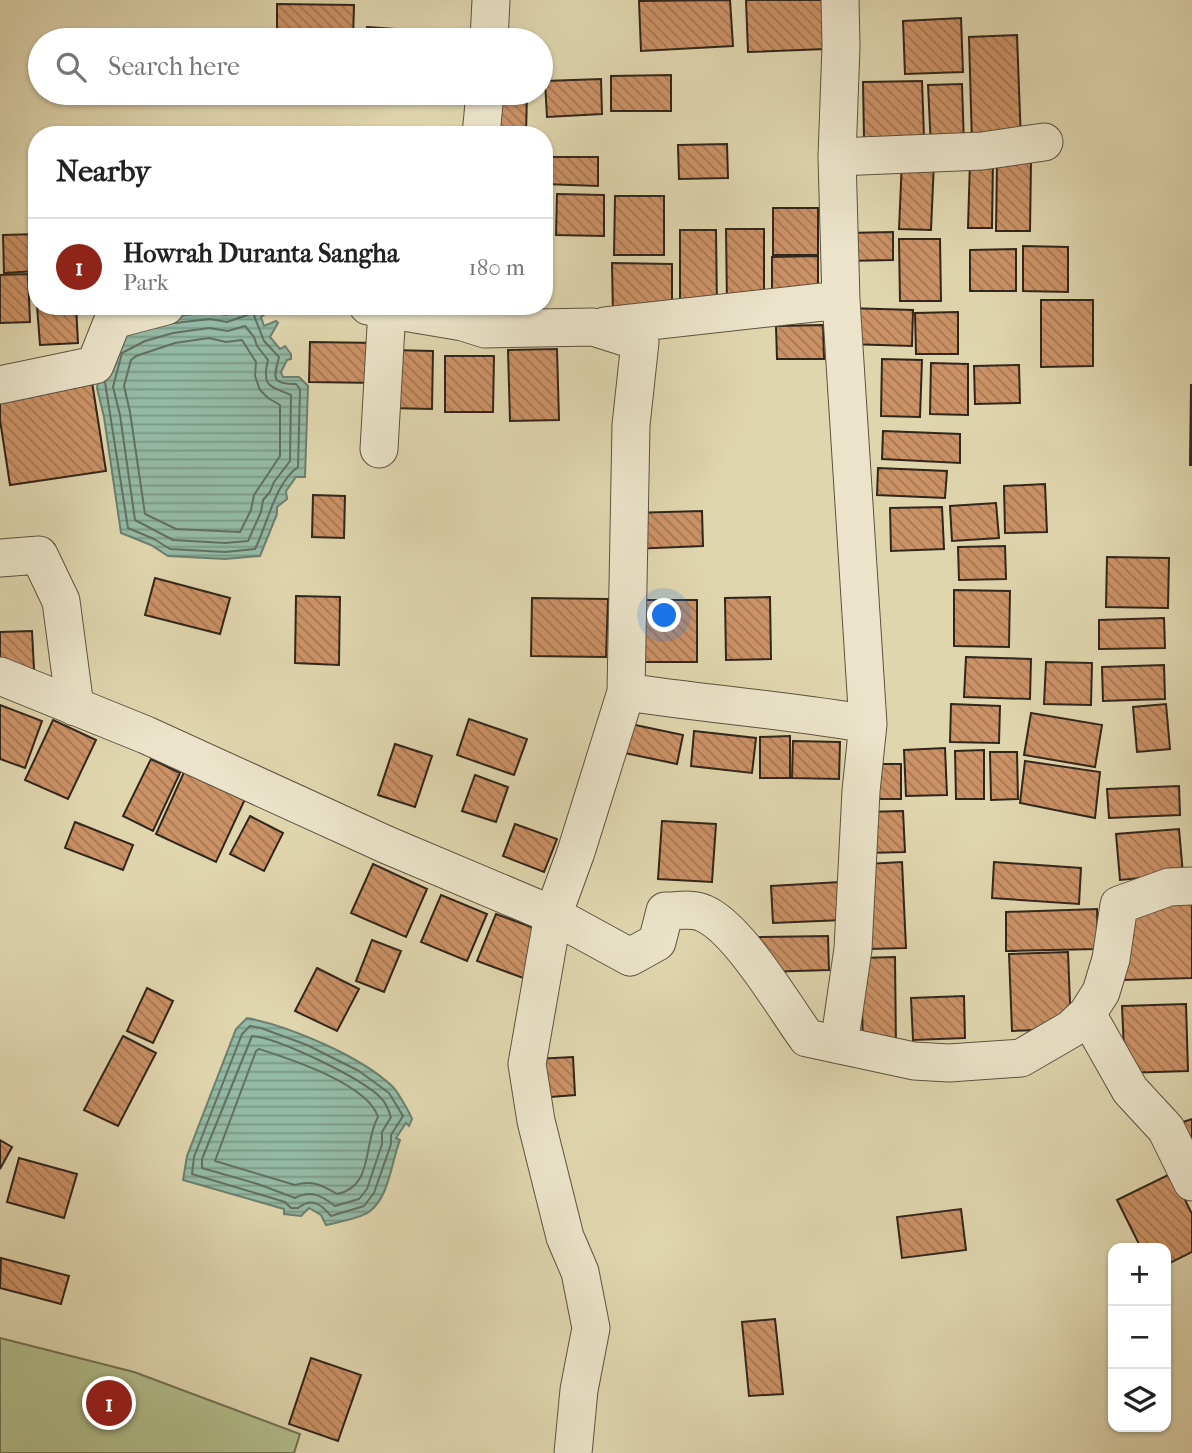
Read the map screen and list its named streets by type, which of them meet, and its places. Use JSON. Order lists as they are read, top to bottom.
{
  "page": {
    "search": "Search here",
    "heading": "Nearby",
    "list": [
      {
        "mark": "1",
        "name": "Howrah Duranta Sangha",
        "note": "Park",
        "value": "180 m"
      }
    ],
    "map_buttons": ["+", "−"],
    "pins": "1"
  }
}
